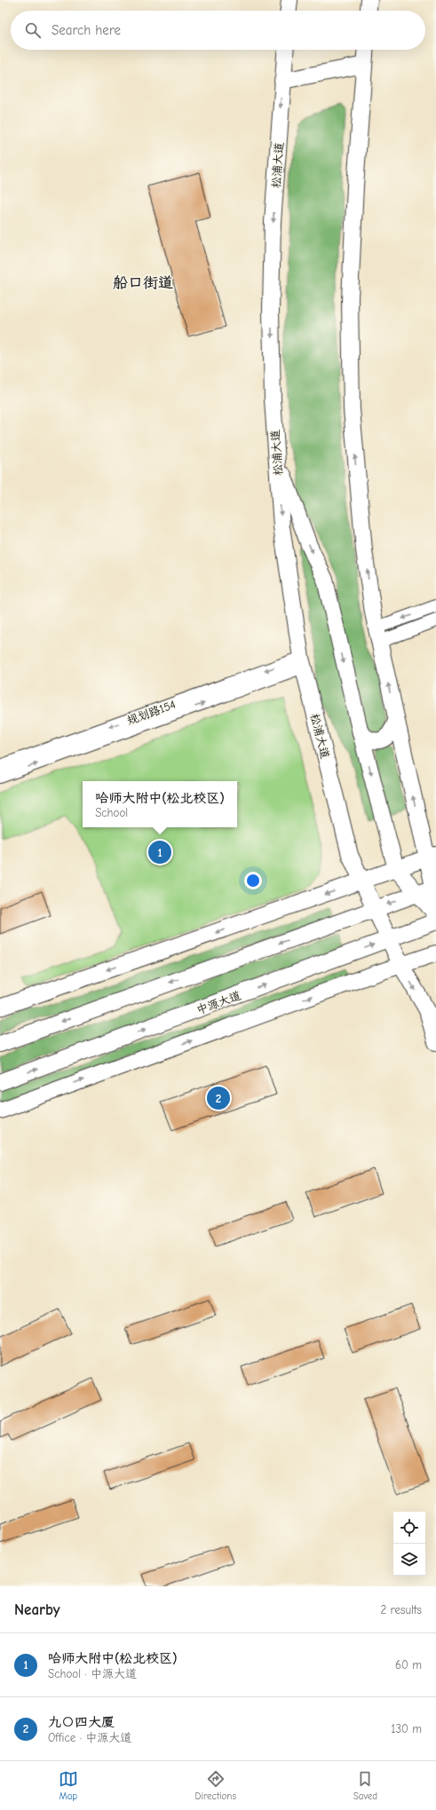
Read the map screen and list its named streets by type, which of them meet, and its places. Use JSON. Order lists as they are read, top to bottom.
{
  "streets": {
    "highway": ["松浦大道", "中源大道"],
    "street": ["规划路154"]
  },
  "crossings": [
    ["松浦大道", "规划路154"],
    ["松浦大道", "中源大道"]
  ],
  "districts": ["船口街道"],
  "page": {
    "search": "Search here",
    "popup": ["哈师大附中(松北校区)", "School"],
    "pins": ["1", "2"],
    "heading": ["Nearby", "2 results"],
    "list": [
      {
        "mark": "1",
        "name": "哈师大附中(松北校区)",
        "note": "School · 中源大道",
        "value": "60 m"
      },
      {
        "mark": "2",
        "name": "九〇四大厦",
        "note": "Office · 中源大道",
        "value": "130 m"
      }
    ],
    "nav": ["Map", "Directions", "Saved"]
  }
}
